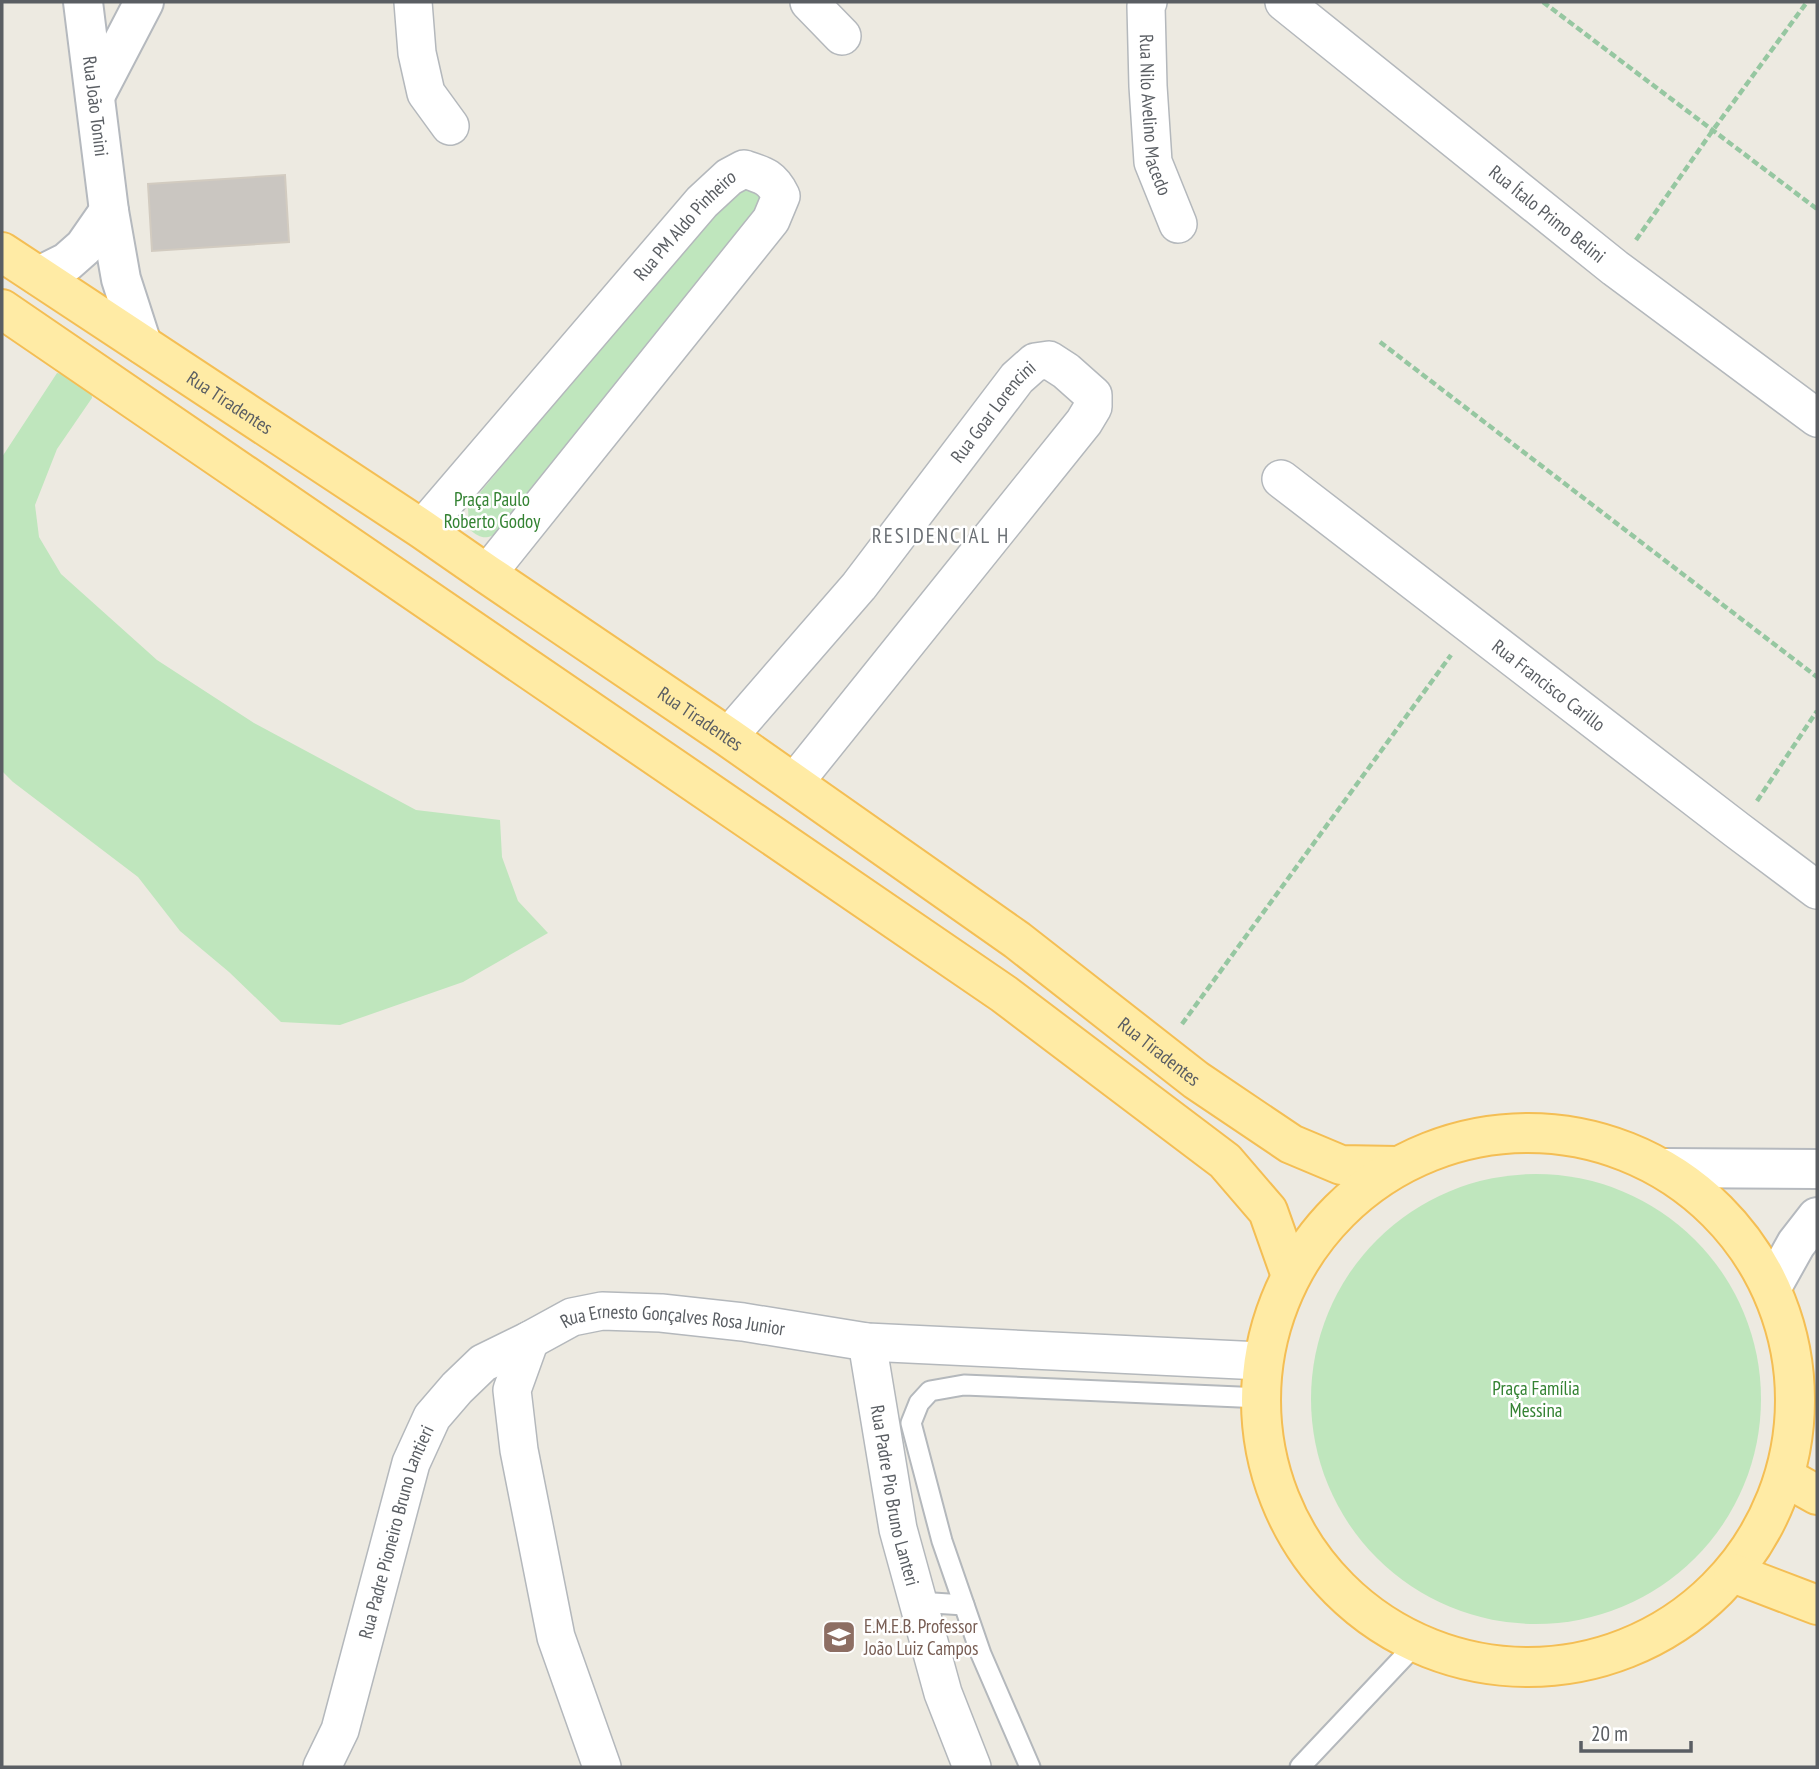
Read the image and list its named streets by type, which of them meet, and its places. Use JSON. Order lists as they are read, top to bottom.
{
  "streets": {
    "main road": ["Rua Tiradentes"],
    "street": [
      "Rua João Tonini",
      "Rua Nilo Avelino Macedo",
      "Rua Ítalo Primo Belini",
      "Rua PM Aldo Pinheiro",
      "Rua Goar Lorencini",
      "Rua Francisco Carillo",
      "Rua Ernesto Gonçalves Rosa Junior",
      "Rua Padre Pio Bruno Lanteri",
      "Rua Padre Pioneiro Bruno Lantieri"
    ]
  },
  "crossings": [
    ["Rua João Tonini", "Rua Tiradentes"],
    ["Rua PM Aldo Pinheiro", "Rua Tiradentes"],
    ["Rua Tiradentes", "Rua Goar Lorencini"],
    ["Rua Ernesto Gonçalves Rosa Junior", "Rua Padre Pio Bruno Lanteri"],
    ["Rua Ernesto Gonçalves Rosa Junior", "Rua Padre Pioneiro Bruno Lantieri"]
  ],
  "districts": ["RESIDENCIAL H"],
  "parks": ["Praça Paulo Roberto Godoy", "Praça Família Messina"],
  "places": {
    "school or university": ["E.M.E.B. Professor João Luiz Campos"]
  },
  "scale_bar": "20 m"
}
